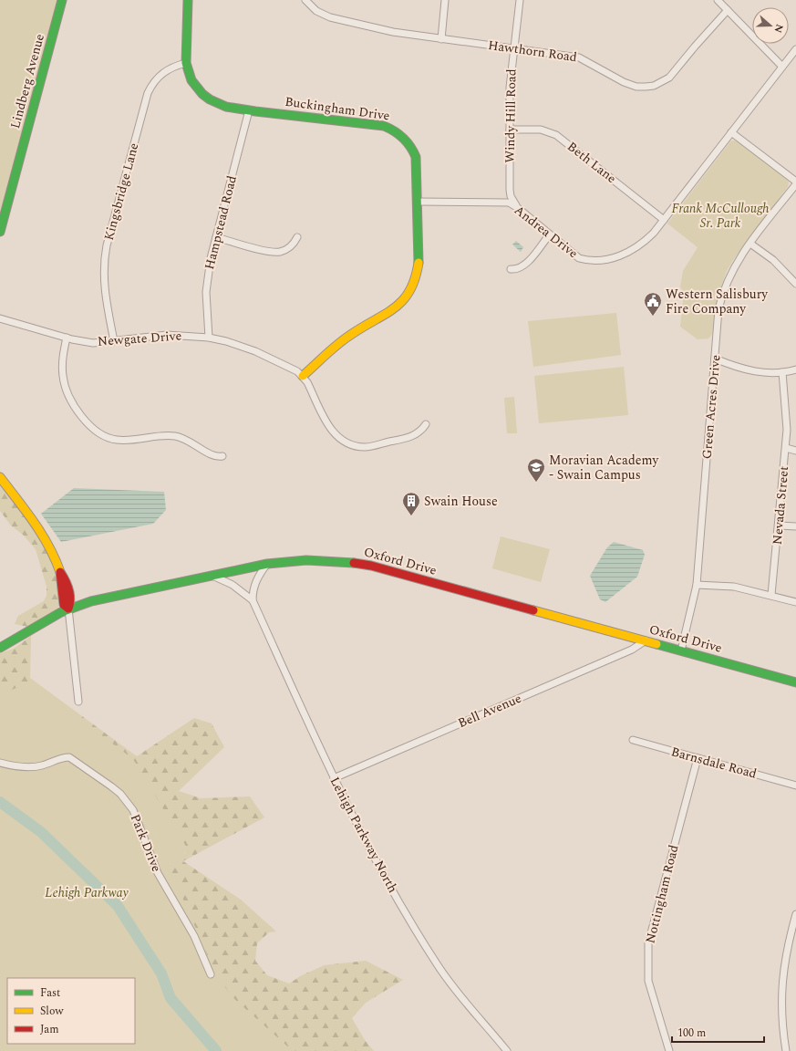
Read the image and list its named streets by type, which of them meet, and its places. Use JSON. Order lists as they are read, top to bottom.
{
  "streets": {
    "street": [
      "Hawthorn Road",
      "Lindberg Avenue",
      "Buckingham Drive",
      "Windy Hill Road",
      "Beth Lane",
      "Kingsbridge Lane",
      "Hampstead Road",
      "Andrea Drive",
      "Newgate Drive",
      "Green Acres Drive",
      "Nevada Street",
      "Oxford Drive",
      "Bell Avenue",
      "Barnsdale Road",
      "Lehigh Parkway North",
      "Park Drive",
      "Nottingham Road"
    ]
  },
  "crossings": [
    ["Hawthorn Road", "Windy Hill Road"],
    ["Buckingham Drive", "Kingsbridge Lane"],
    ["Buckingham Drive", "Hampstead Road"],
    ["Buckingham Drive", "Andrea Drive"],
    ["Buckingham Drive", "Newgate Drive"],
    ["Windy Hill Road", "Beth Lane"],
    ["Windy Hill Road", "Andrea Drive"],
    ["Beth Lane", "Andrea Drive"],
    ["Kingsbridge Lane", "Newgate Drive"],
    ["Hampstead Road", "Newgate Drive"],
    ["Green Acres Drive", "Oxford Drive"],
    ["Oxford Drive", "Bell Avenue"],
    ["Oxford Drive", "Lehigh Parkway North"],
    ["Bell Avenue", "Lehigh Parkway North"],
    ["Barnsdale Road", "Nottingham Road"]
  ],
  "parks": ["Frank McCullough Sr. Park", "Lehigh Parkway"],
  "places": {
    "public building": ["Western Salisbury Fire Company"],
    "school or university": ["Moravian Academy - Swain Campus"],
    "building": ["Swain House"]
  },
  "legend": ["Fast", "Slow", "Jam"],
  "scale_bar": "100 m",
  "north": "right"
}
